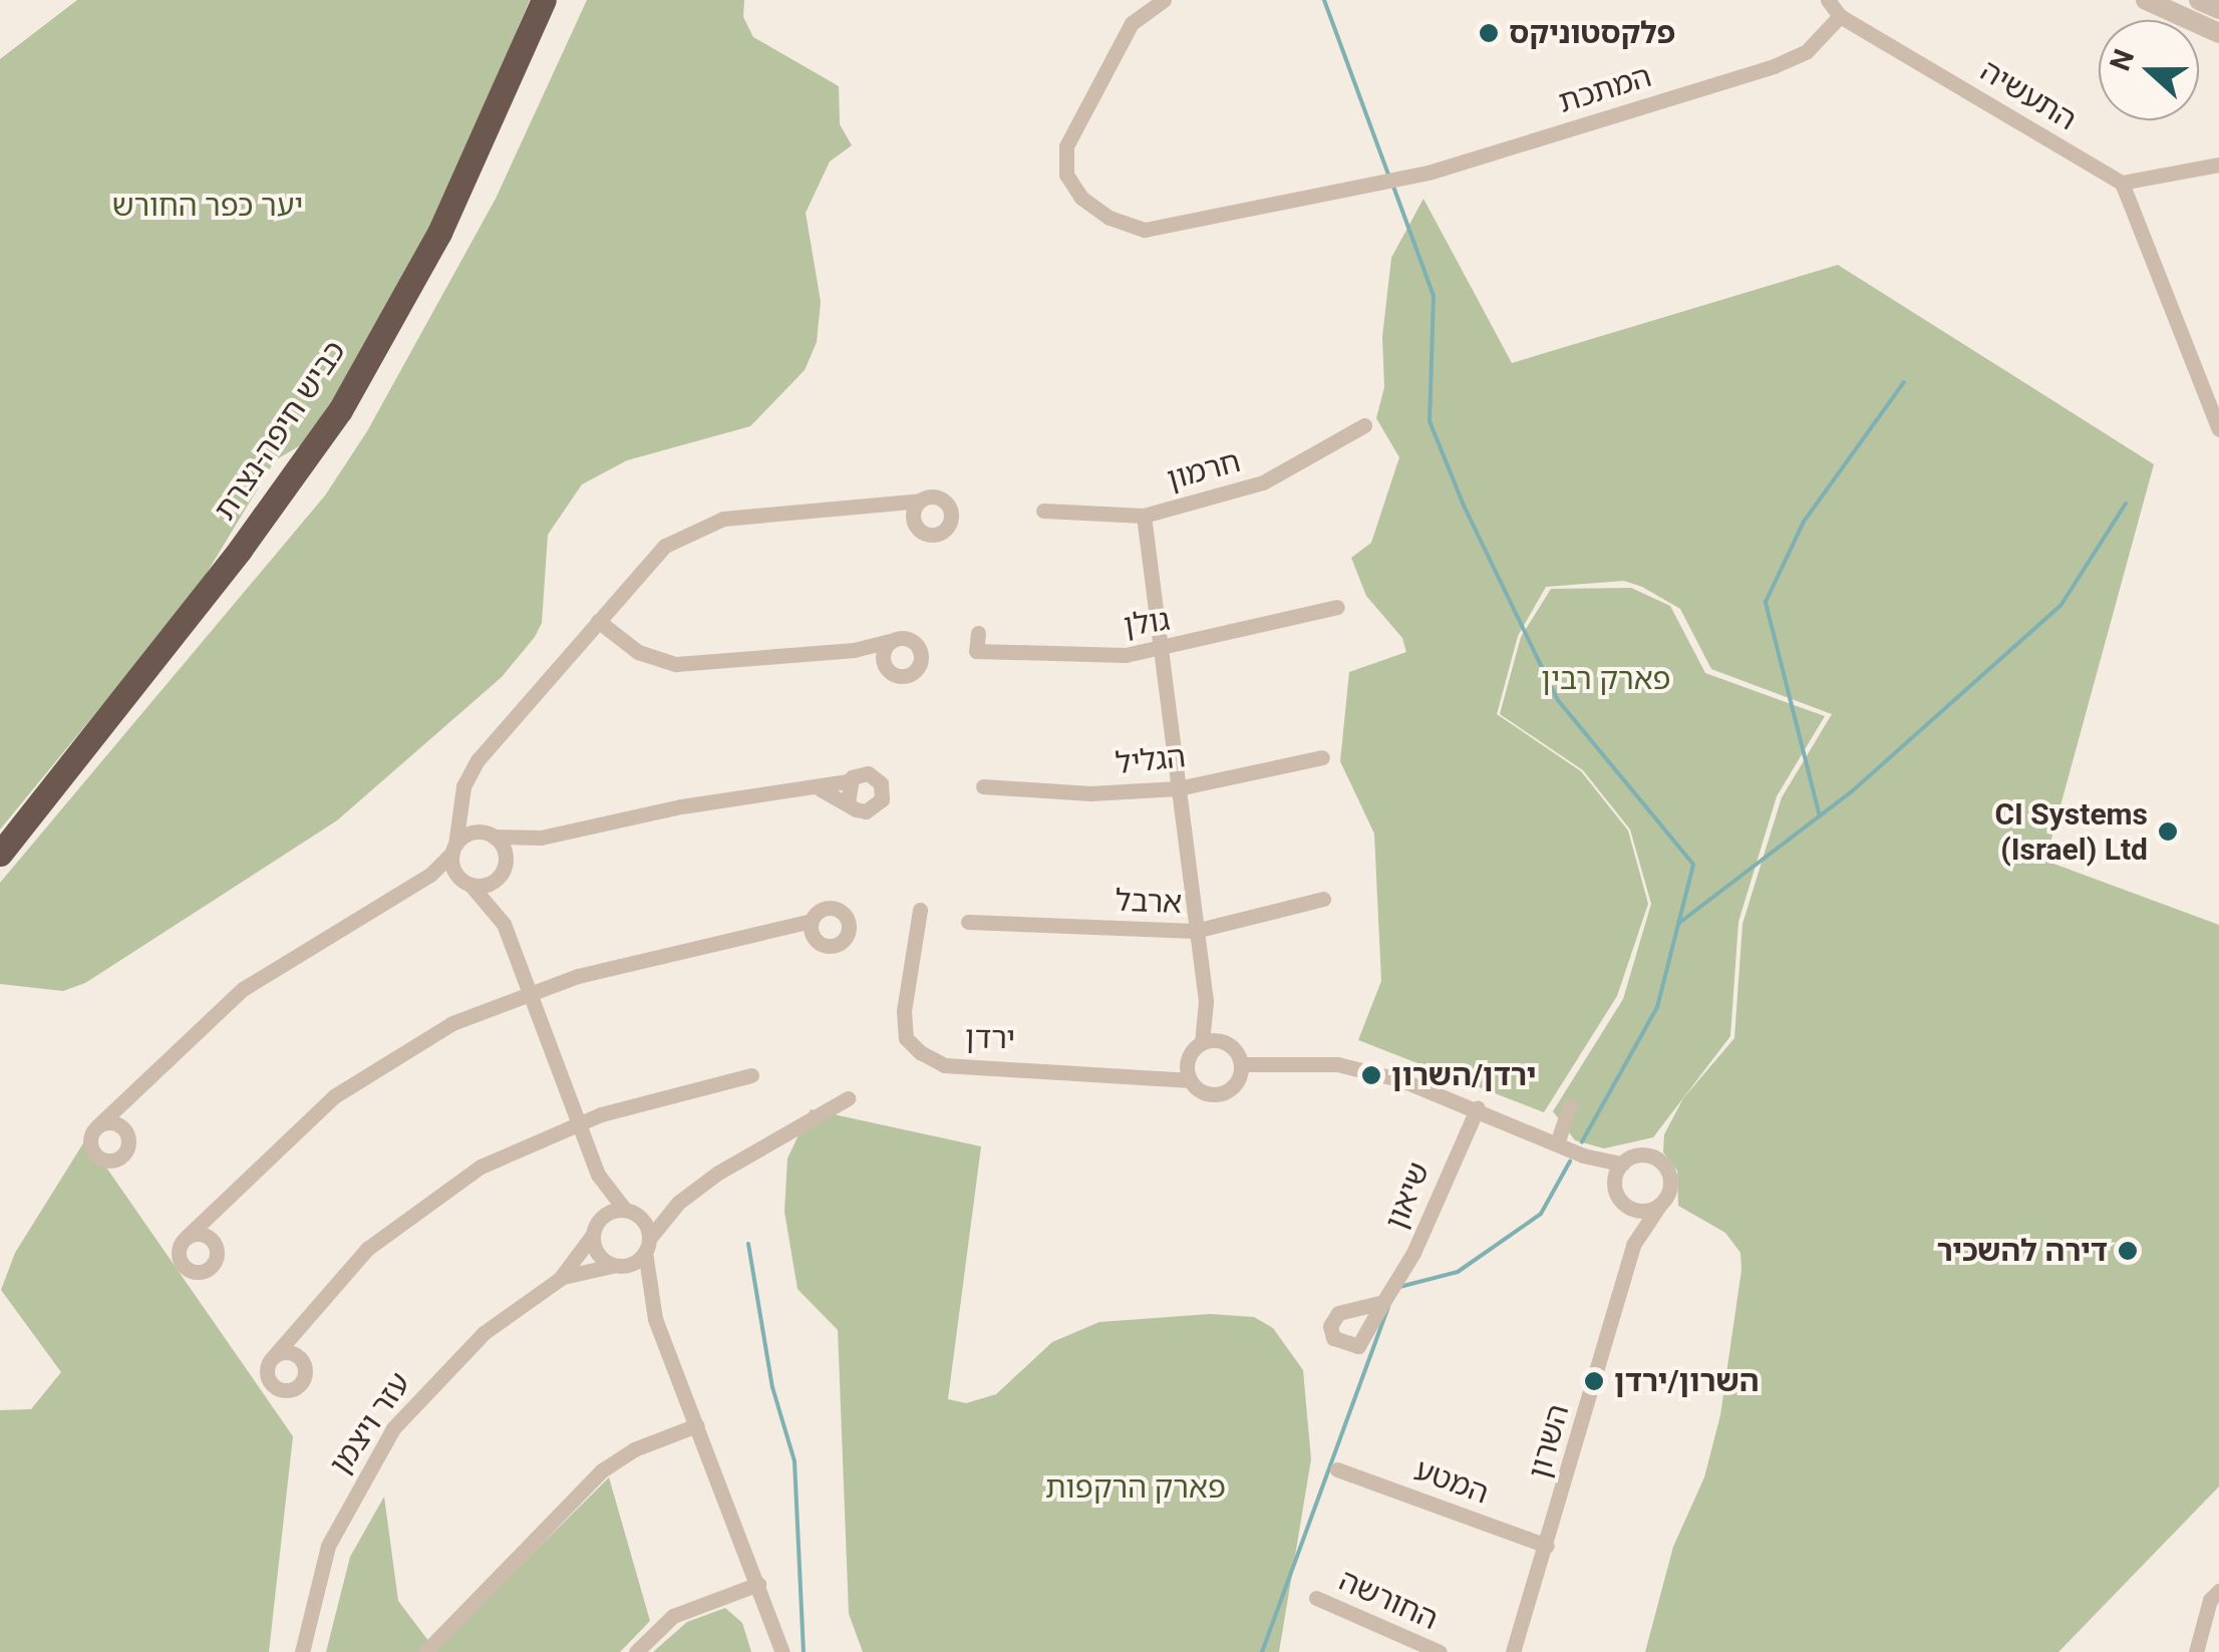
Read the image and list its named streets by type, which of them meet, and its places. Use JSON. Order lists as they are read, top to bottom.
{
  "streets": {
    "highway": ["כביש חיפה-נצרת"],
    "street": [
      "המתכת",
      "התעשיה",
      "חרמון",
      "גולן",
      "הגליל",
      "ארבל",
      "ירדן",
      "שיאון",
      "עזר ויצמן",
      "השרון",
      "המטע",
      "החורשה"
    ]
  },
  "crossings": [
    ["המתכת", "התעשיה"],
    ["השרון", "המטע"]
  ],
  "parks": ["יער כפר החורש", "פארק רבין", "פארק הרקפות"],
  "places": [
    "פלקסטוניקס",
    "CI Systems (Israel) Ltd",
    "ירדן/השרון",
    "דירה להשכיר",
    "השרון/ירדן"
  ],
  "north": "left"
}
